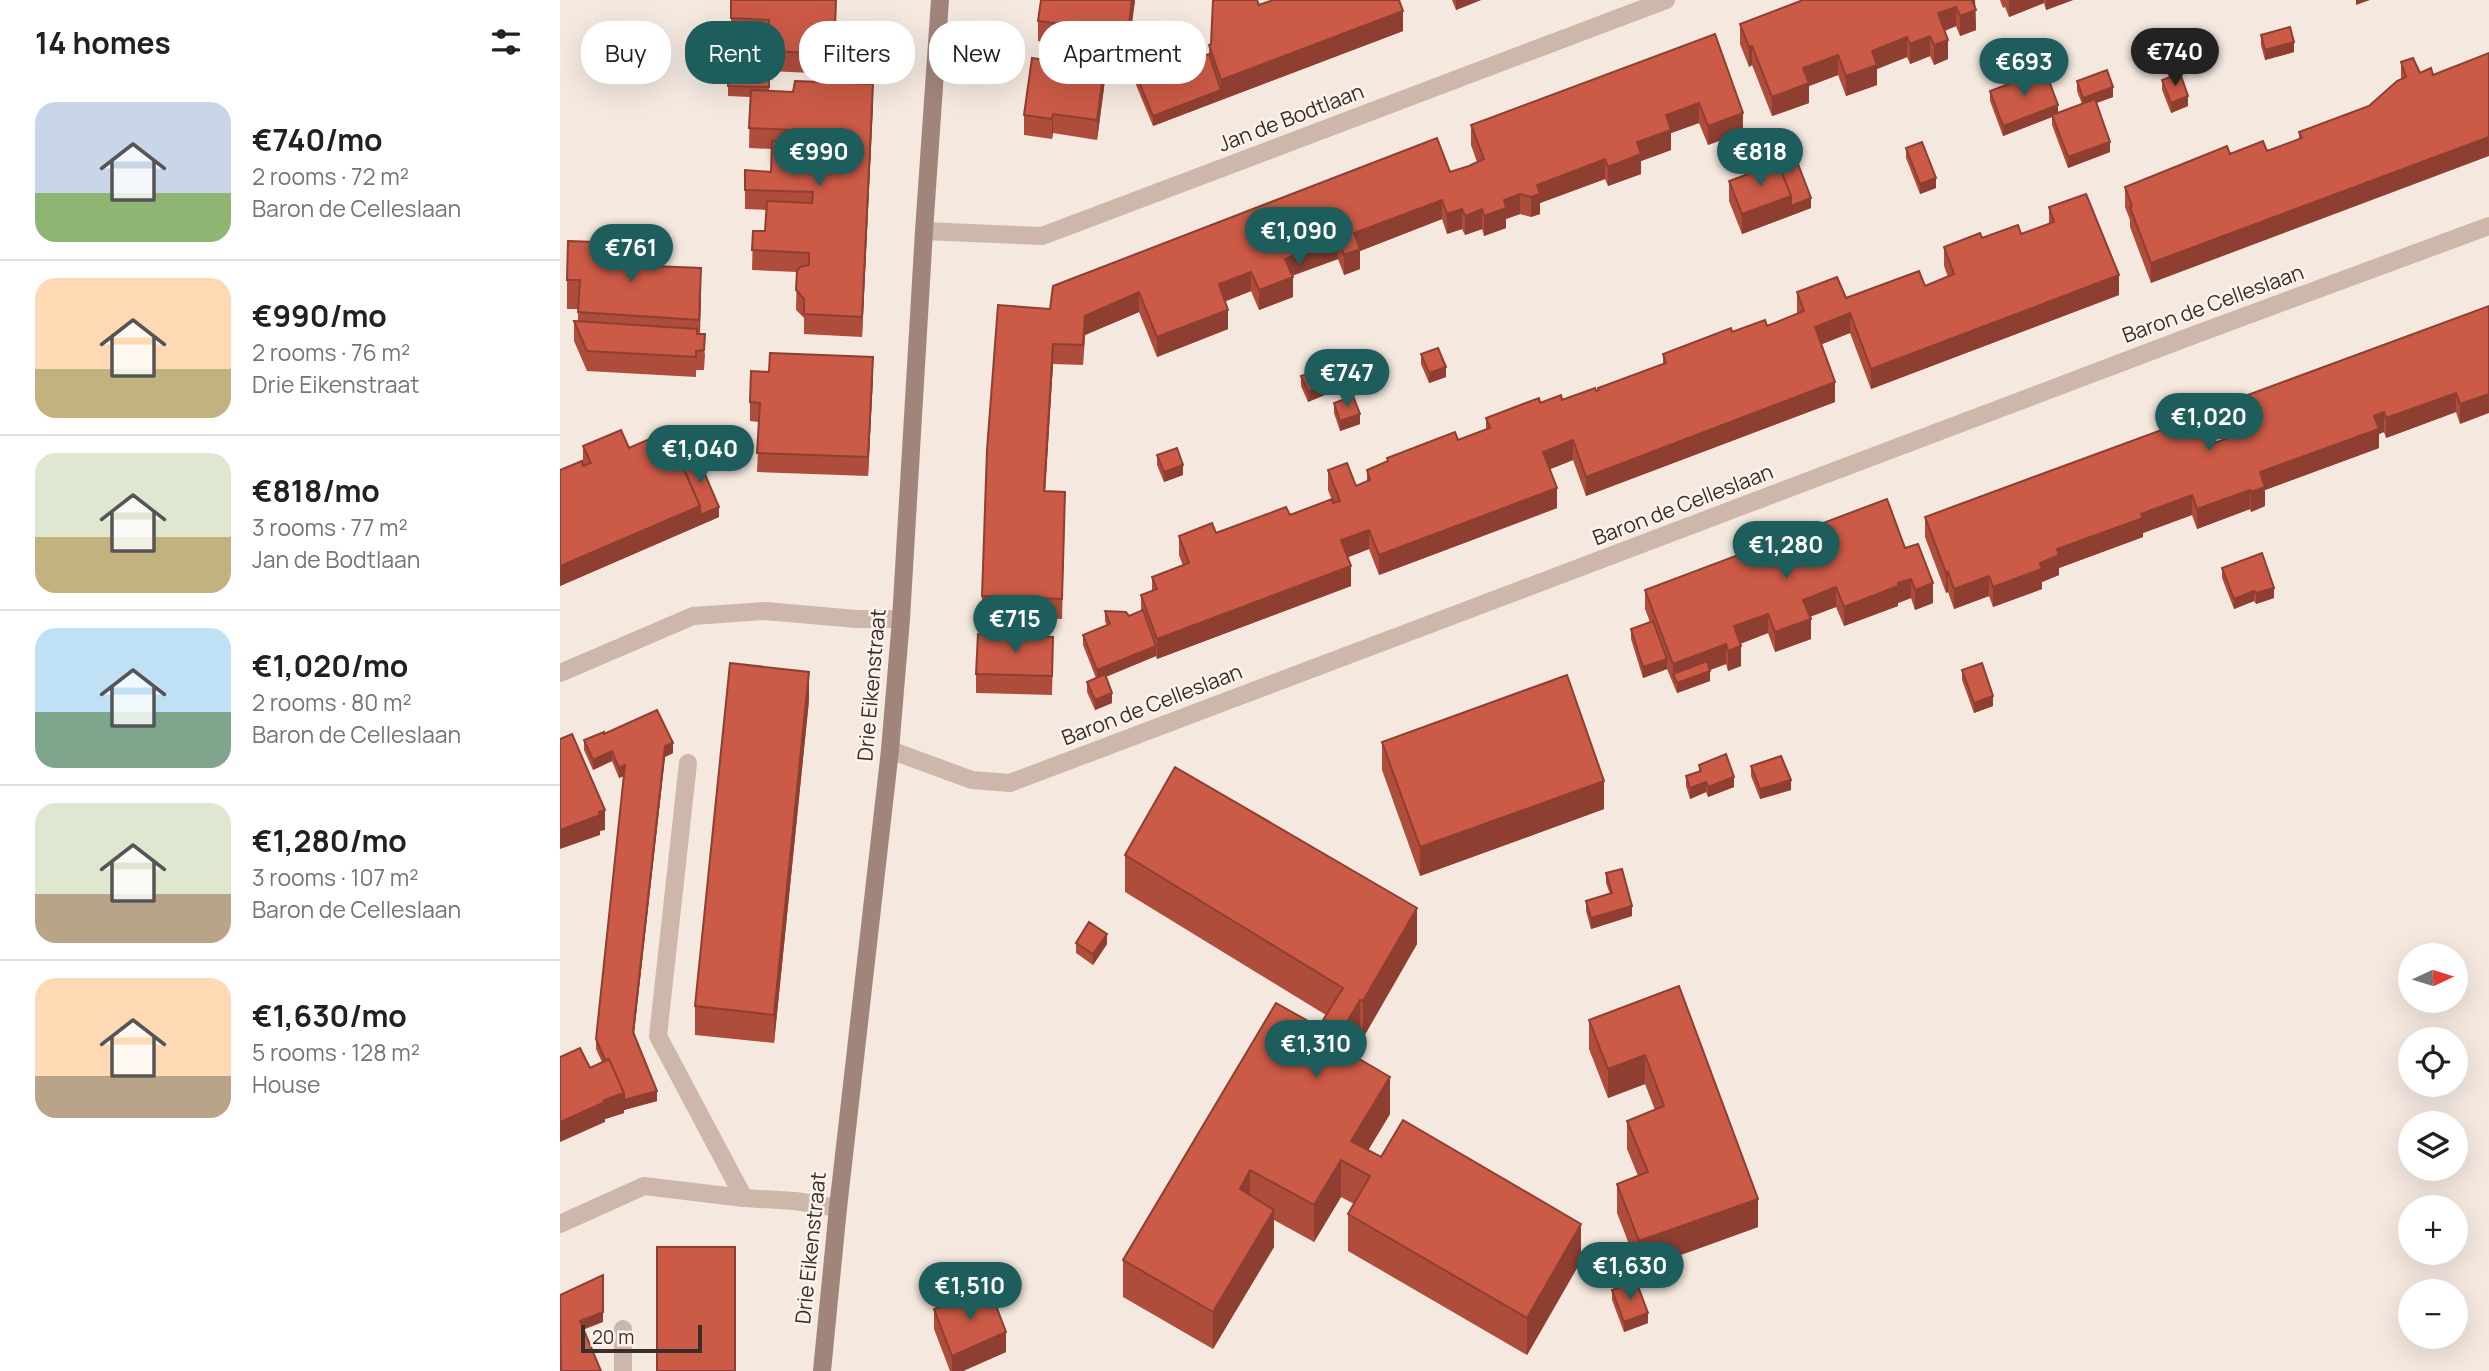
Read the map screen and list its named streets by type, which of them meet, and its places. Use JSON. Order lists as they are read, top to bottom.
{
  "streets": {
    "street": ["Jan de Bodtlaan", "Baron de Celleslaan", "Drie Eikenstraat"]
  },
  "crossings": [
    ["Jan de Bodtlaan", "Drie Eikenstraat"],
    ["Baron de Celleslaan", "Drie Eikenstraat"]
  ],
  "scale_bar": "20 m",
  "north": "right",
  "page": {
    "heading": "14 homes",
    "chip": [
      "Buy",
      "Rent",
      "Filters",
      "New",
      "Apartment"
    ],
    "price": [
      "€740",
      "€693",
      "€990",
      "€818",
      "€1,090",
      "€761",
      "€747",
      "€1,020",
      "€1,040",
      "€1,280",
      "€715",
      "€1,310",
      "€1,630",
      "€1,510"
    ],
    "list": [
      {
        "name": "€740/mo",
        "note": "2 rooms · 72 m² · Baron de Celleslaan"
      },
      {
        "name": "€990/mo",
        "note": "2 rooms · 76 m² · Drie Eikenstraat"
      },
      {
        "name": "€818/mo",
        "note": "3 rooms · 77 m² · Jan de Bodtlaan"
      },
      {
        "name": "€1,020/mo",
        "note": "2 rooms · 80 m² · Baron de Celleslaan"
      },
      {
        "name": "€1,280/mo",
        "note": "3 rooms · 107 m² · Baron de Celleslaan"
      },
      {
        "name": "€1,630/mo",
        "note": "5 rooms · 128 m² · House"
      }
    ],
    "map_buttons": ["+", "−"],
    "scale": "20 m"
  }
}
